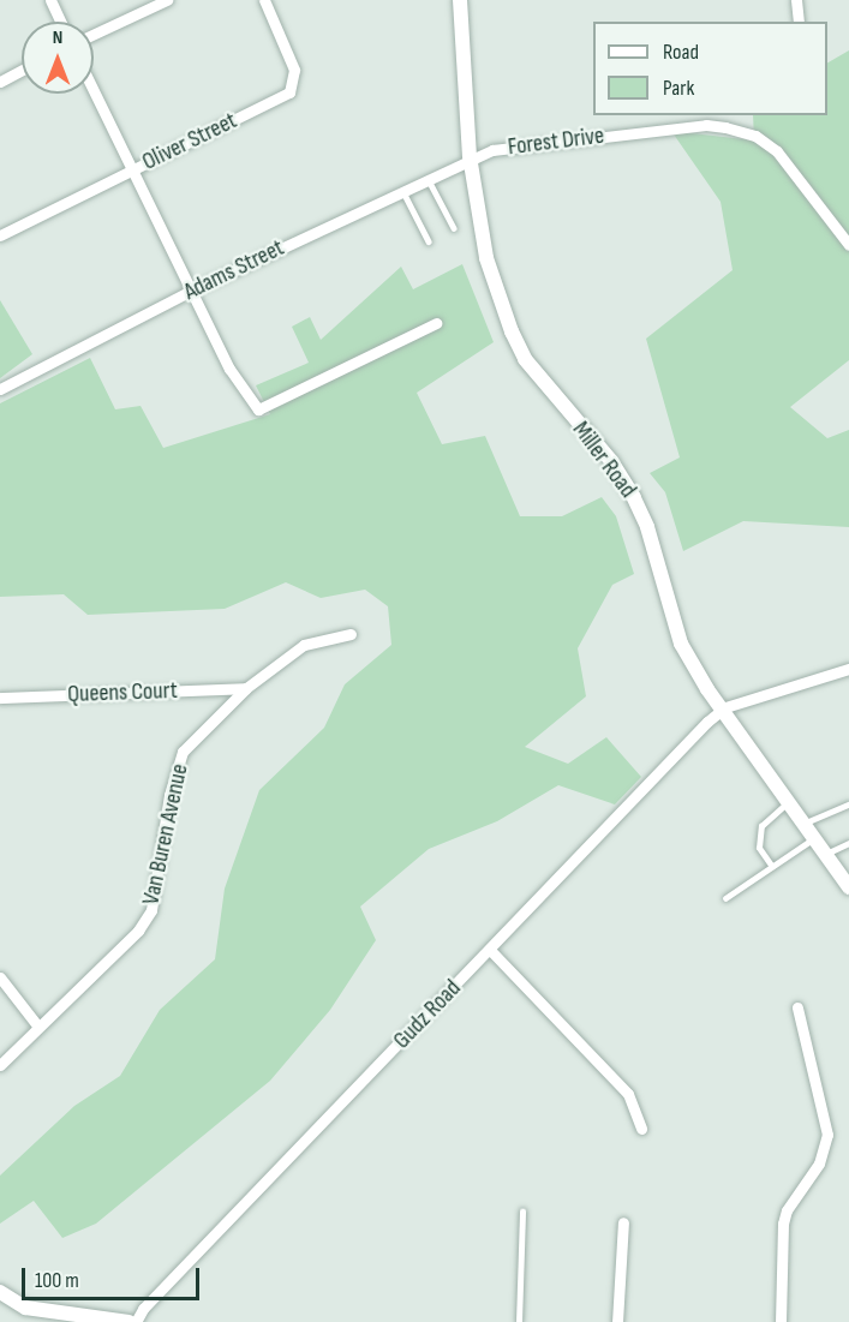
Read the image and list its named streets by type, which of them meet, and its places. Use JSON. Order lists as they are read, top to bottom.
{
  "streets": {
    "street": [
      "Oliver Street",
      "Forest Drive",
      "Adams Street",
      "Miller Road",
      "Queens Court",
      "Van Buren Avenue",
      "Gudz Road"
    ]
  },
  "crossings": [
    ["Forest Drive", "Adams Street"],
    ["Forest Drive", "Miller Road"],
    ["Adams Street", "Miller Road"],
    ["Miller Road", "Gudz Road"],
    ["Queens Court", "Van Buren Avenue"]
  ],
  "legend": ["Road", "Park"],
  "scale_bar": "100 m",
  "north": "top"
}
